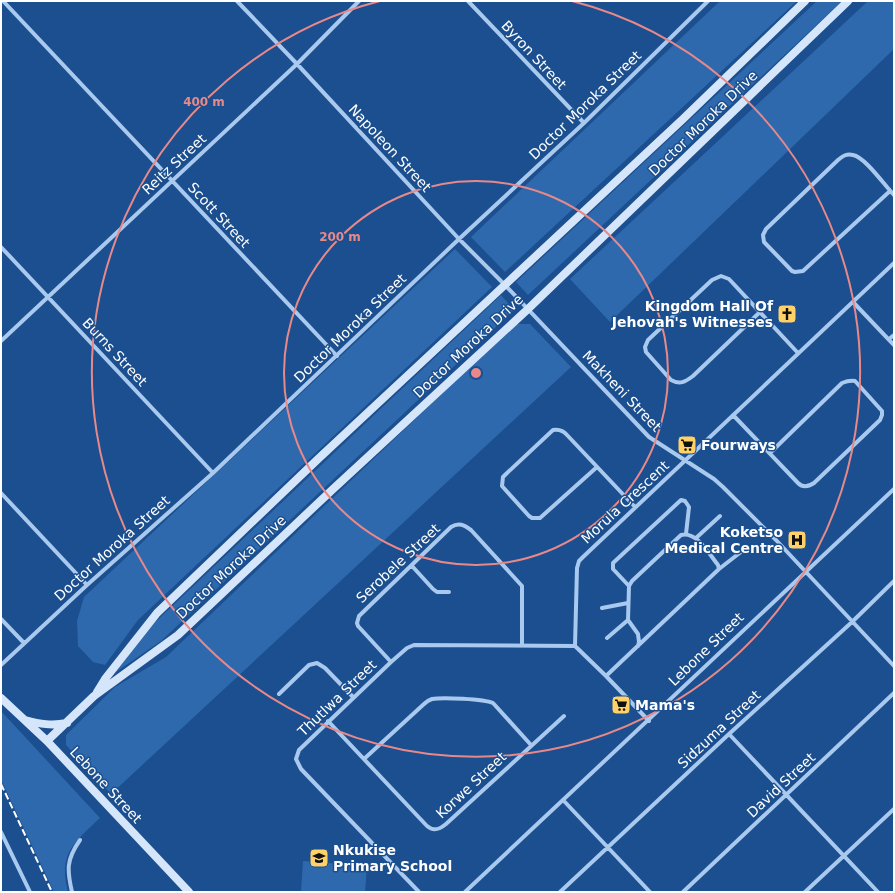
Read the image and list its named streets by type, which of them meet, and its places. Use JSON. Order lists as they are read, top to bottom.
{
  "streets": {
    "street": [
      "Byron Street",
      "Doctor Moroka Street",
      "Doctor Moroka Drive",
      "Napoleon Street",
      "Reitz Street",
      "Scott Street",
      "Burns Street",
      "Makheni Street",
      "Morula Crescent",
      "Serobele Street",
      "Lebone Street",
      "Thutlwa Street",
      "Sidzuma Street",
      "Korwe Street",
      "David Street"
    ]
  },
  "crossings": [
    ["Byron Street", "Doctor Moroka Street"],
    ["Doctor Moroka Street", "Napoleon Street"],
    ["Doctor Moroka Street", "Scott Street"],
    ["Doctor Moroka Street", "Burns Street"],
    ["Doctor Moroka Drive", "Napoleon Street"],
    ["Doctor Moroka Drive", "Makheni Street"],
    ["Doctor Moroka Drive", "Lebone Street"],
    ["Napoleon Street", "Reitz Street"],
    ["Napoleon Street", "Makheni Street"],
    ["Reitz Street", "Scott Street"],
    ["Reitz Street", "Burns Street"],
    ["Makheni Street", "Morula Crescent"],
    ["Makheni Street", "Lebone Street"],
    ["Makheni Street", "Sidzuma Street"],
    ["Morula Crescent", "Thutlwa Street"],
    ["Serobele Street", "Thutlwa Street"],
    ["Thutlwa Street", "Korwe Street"]
  ],
  "places": {
    "church": ["Kingdom Hall Of Jehovah's Witnesses"],
    "supermarket": ["Fourways", "Mama's"],
    "hospital": ["Koketso Medical Centre"],
    "school or university": ["Nkukise Primary School"]
  },
  "rings": ["400 m", "200 m"]
}
